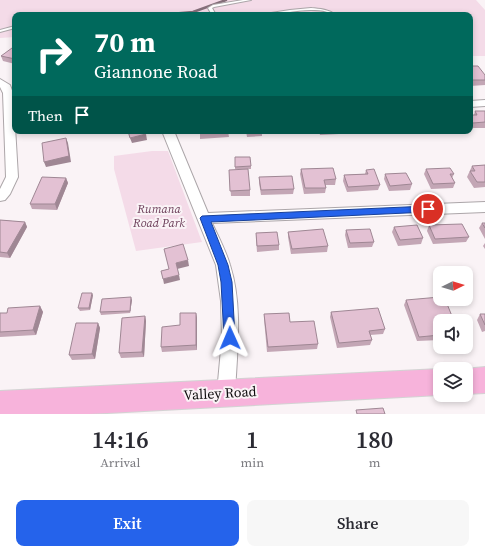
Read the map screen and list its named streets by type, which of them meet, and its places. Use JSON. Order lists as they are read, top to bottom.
{
  "streets": {
    "main road": ["Valley Road"]
  },
  "parks": ["Rumana Road Park"],
  "north": "right",
  "page": {
    "turn": ["70 m", "Giannone Road"],
    "then": "Then",
    "eta": [
      "14:16",
      "Arrival",
      "1",
      "min",
      "180",
      "m"
    ],
    "buttons": ["Exit", "Share"]
  }
}
